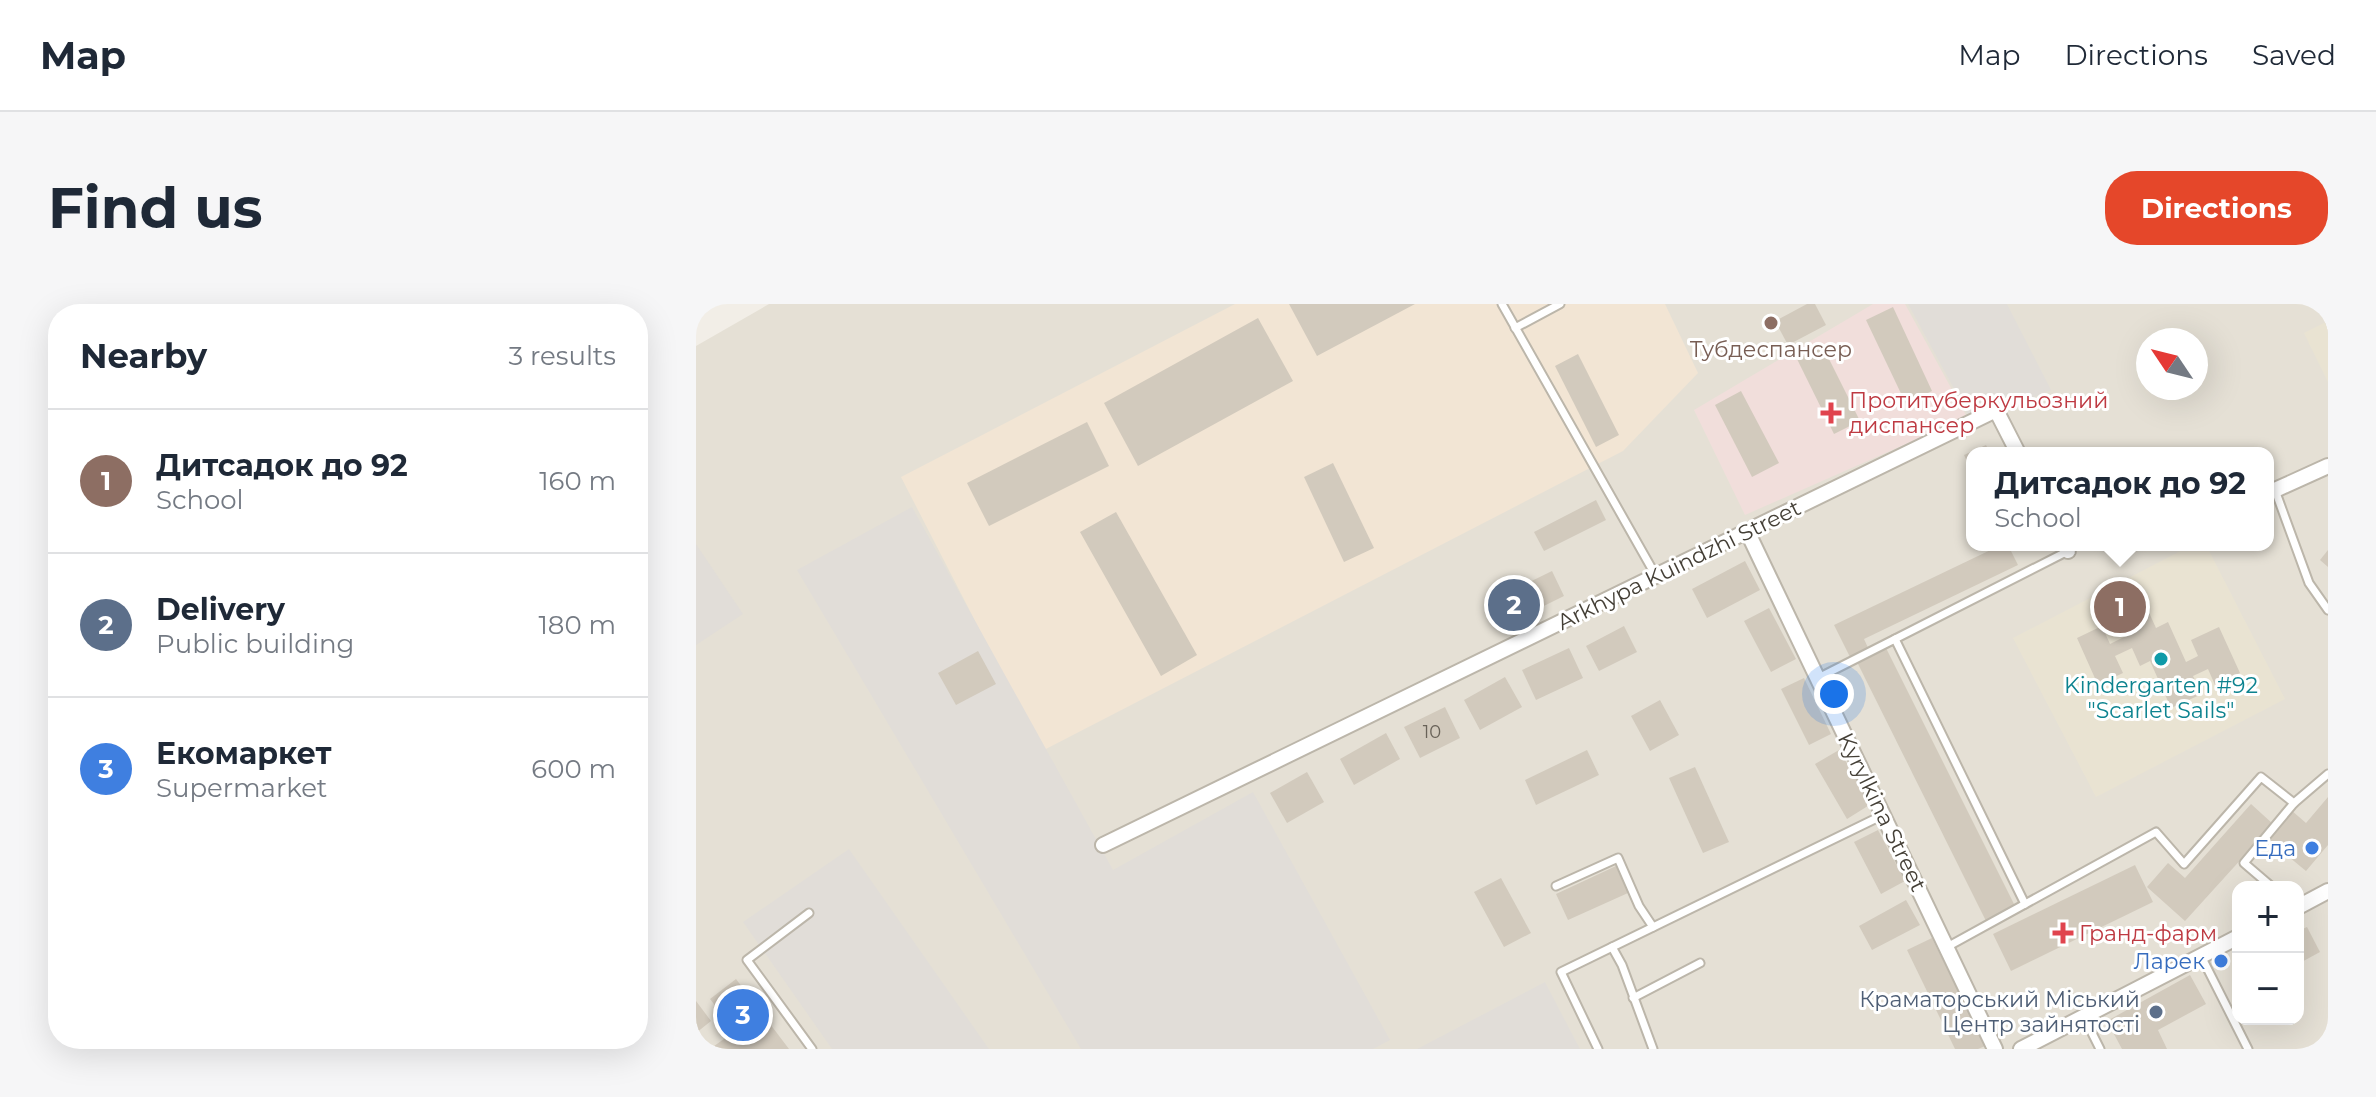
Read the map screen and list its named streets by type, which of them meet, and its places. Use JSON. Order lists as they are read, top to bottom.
{
  "streets": {
    "street": ["Arkhypa Kuindzhi Street", "Kyrylkina Street"]
  },
  "crossings": [
    ["Arkhypa Kuindzhi Street", "Kyrylkina Street"]
  ],
  "places": {
    "other": [
      "Тубдеспансер",
      "Kindergarten #92 \"Scarlet Sails\"",
      "Еда",
      "Ларек",
      "Краматорський Міський Центр зайнятості"
    ],
    "health": ["Протитуберкульозний диспансер", "Гранд-фарм"]
  },
  "house_numbers": ["10"],
  "north": "top left",
  "page": {
    "header": "Map",
    "nav": ["Map", "Directions", "Saved"],
    "buttons": "Directions",
    "title": "Find us",
    "heading": ["Nearby", "3 results"],
    "list": [
      {
        "mark": "1",
        "name": "Дитсадок до 92",
        "note": "School",
        "value": "160 m"
      },
      {
        "mark": "2",
        "name": "Delivery",
        "note": "Public building",
        "value": "180 m"
      },
      {
        "mark": "3",
        "name": "Екомаркет",
        "note": "Supermarket",
        "value": "600 m"
      }
    ],
    "popup": ["Дитсадок до 92", "School"],
    "pins": ["2", "1", "3"],
    "map_buttons": ["+", "−"]
  }
}
